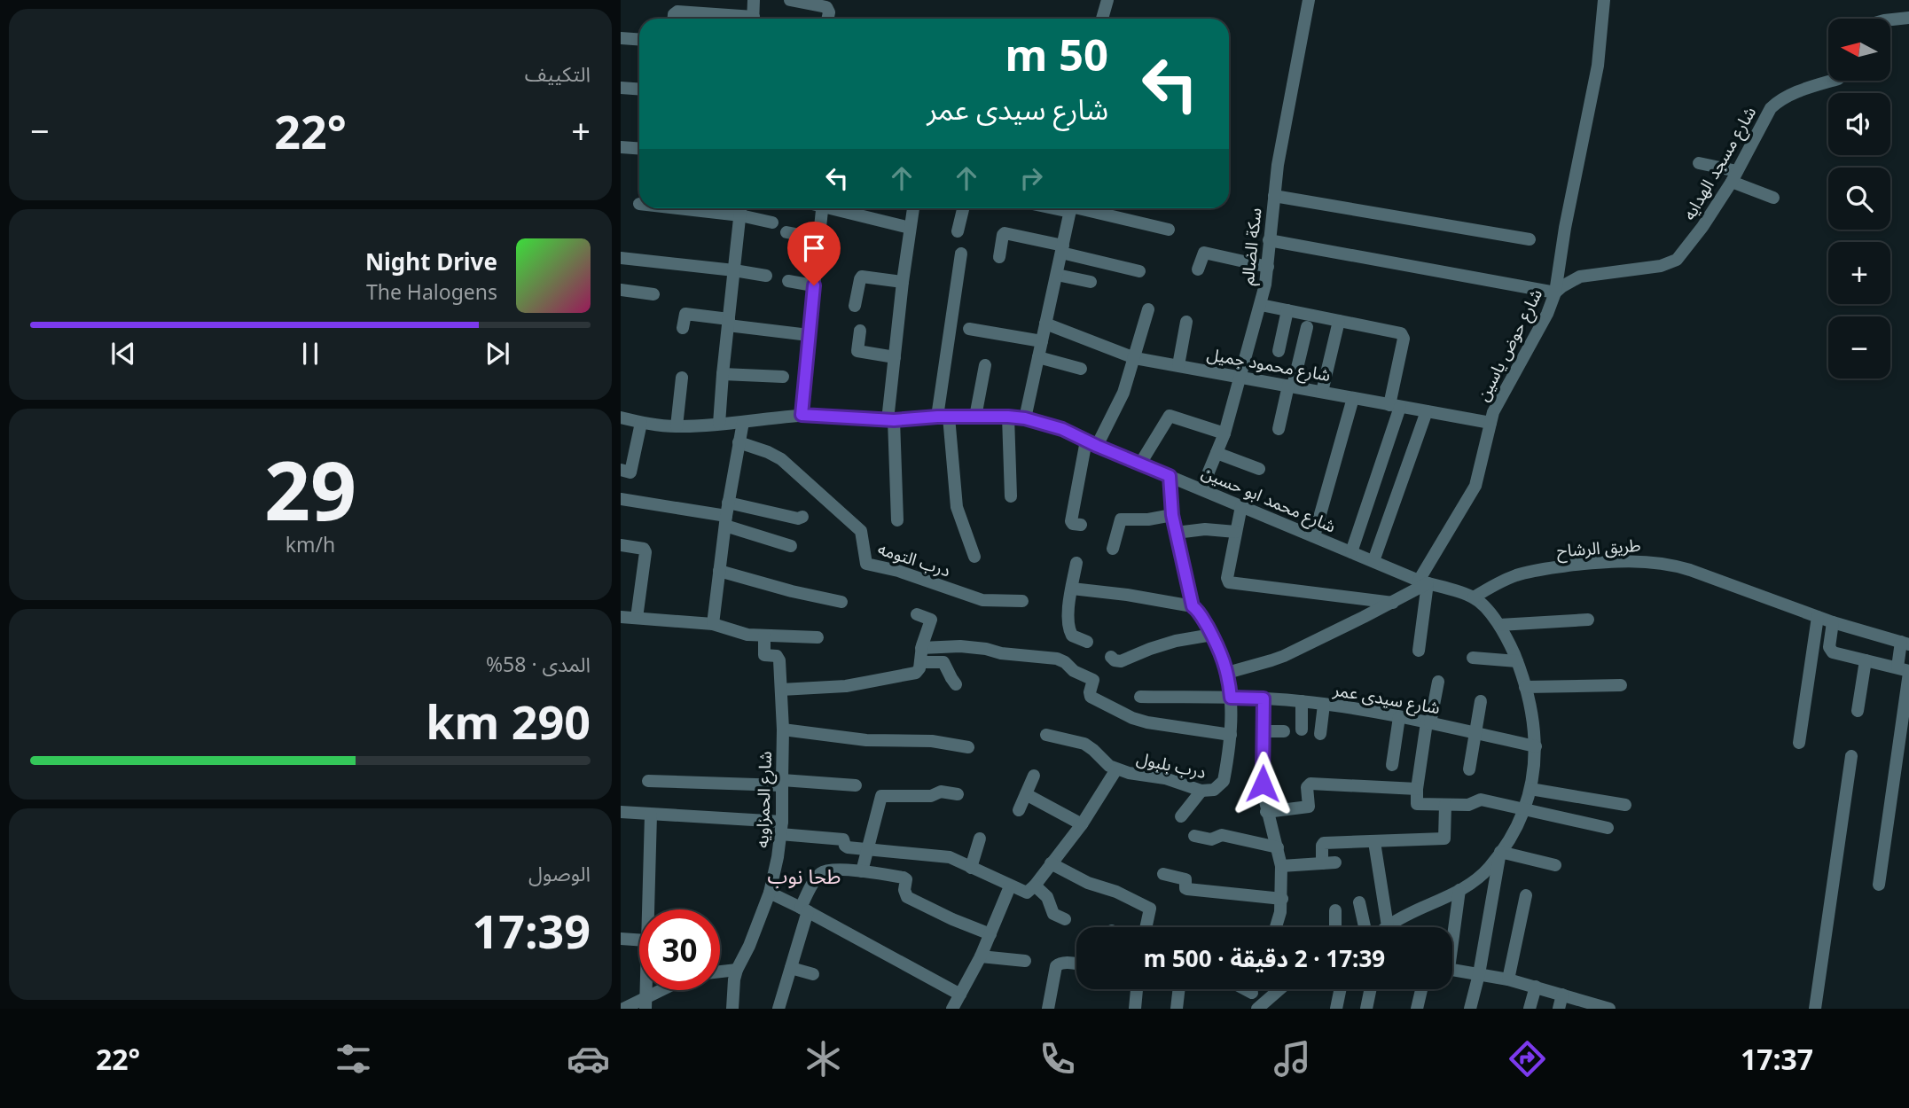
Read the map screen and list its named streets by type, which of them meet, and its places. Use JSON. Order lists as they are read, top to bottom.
{
  "streets": {
    "street": [
      "شارع مسجد الهدايه",
      "سكة الضالم",
      "شارع حوض ياسين",
      "شارع محمود جميل",
      "شارع محمد ابو حسين",
      "طريق الرشاح",
      "درب التومه",
      "شارع سيدى عمر",
      "درب بلبول",
      "شارع الحمزاويه"
    ]
  },
  "crossings": [
    ["شارع مسجد الهدايه", "شارع حوض ياسين"],
    ["سكة الضالم", "شارع محمود جميل"],
    ["سكة الضالم", "شارع محمد ابو حسين"],
    ["شارع حوض ياسين", "شارع محمود جميل"],
    ["شارع حوض ياسين", "شارع محمد ابو حسين"],
    ["شارع محمد ابو حسين", "طريق الرشاح"],
    ["شارع سيدى عمر", "درب بلبول"]
  ],
  "districts": ["طحا نوب"],
  "north": "left",
  "page": {
    "tile": [
      "التكييف",
      ["29", "km/h"],
      ["المدى · 58%", "290 km"],
      ["الوصول", "17:39"]
    ],
    "map_buttons": ["+", "−"],
    "turn": ["50 m", "شارع سيدى عمر"],
    "heat": ["−", "22°", "+"],
    "song": ["Night Drive", "The Halogens"],
    "limit": "30",
    "trip": "17:39 · 2 دقيقة · 500 m",
    "tabs": ["17:37", "22°"]
  }
}
